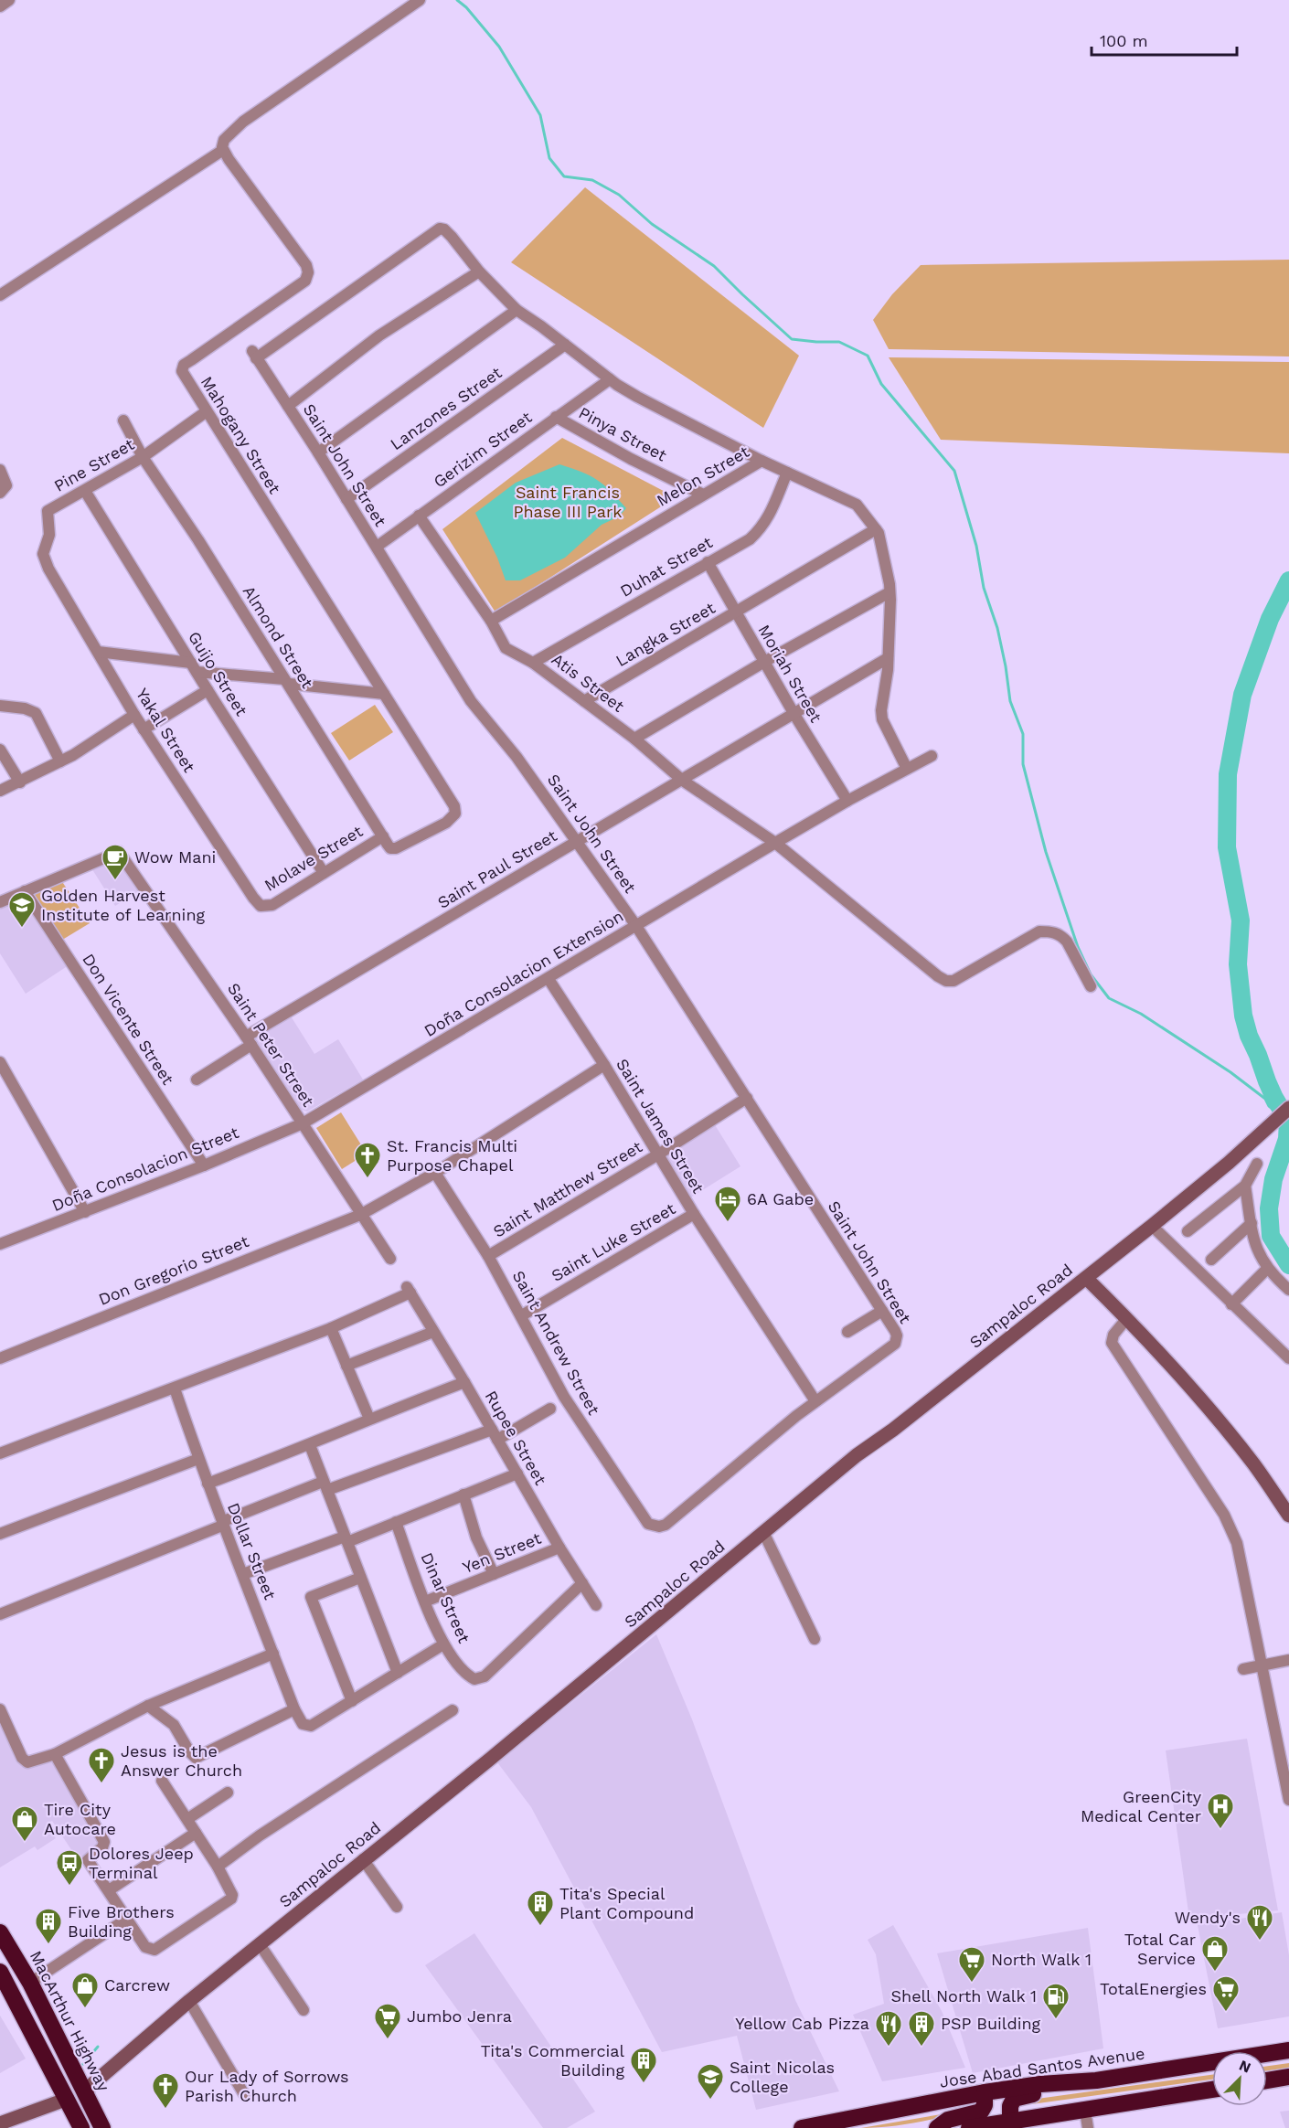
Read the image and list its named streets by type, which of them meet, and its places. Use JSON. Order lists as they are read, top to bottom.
{
  "streets": {
    "highway": ["MacArthur Highway", "Jose Abad Santos Avenue"],
    "street": [
      "Lanzones Street",
      "Pinya Street",
      "Mahogany Street",
      "Gerizim Street",
      "Pine Street",
      "Saint John Street",
      "Melon Street",
      "Duhat Street",
      "Langka Street",
      "Almond Street",
      "Guijo Street",
      "Moriah Street",
      "Atis Street",
      "Yakal Street",
      "Molave Street",
      "Saint Paul Street",
      "Doña Consolacion Extension",
      "Don Vicente Street",
      "Saint Peter Street",
      "Saint James Street",
      "Doña Consolacion Street",
      "Saint Matthew Street",
      "Saint Luke Street",
      "Don Gregorio Street",
      "Sampaloc Road",
      "Saint Andrew Street",
      "Rupee Street",
      "Dollar Street",
      "Yen Street",
      "Dinar Street"
    ]
  },
  "crossings": [
    ["Lanzones Street", "Saint John Street"],
    ["Pinya Street", "Gerizim Street"],
    ["Pinya Street", "Melon Street"],
    ["Mahogany Street", "Pine Street"],
    ["Mahogany Street", "Almond Street"],
    ["Mahogany Street", "Molave Street"],
    ["Gerizim Street", "Saint John Street"],
    ["Gerizim Street", "Atis Street"],
    ["Pine Street", "Almond Street"],
    ["Pine Street", "Guijo Street"],
    ["Pine Street", "Yakal Street"],
    ["Saint John Street", "Saint Paul Street"],
    ["Saint John Street", "Doña Consolacion Extension"],
    ["Saint John Street", "Saint James Street"],
    ["Saint John Street", "Saint Matthew Street"],
    ["Saint John Street", "Saint Andrew Street"],
    ["Melon Street", "Duhat Street"],
    ["Melon Street", "Langka Street"],
    ["Melon Street", "Atis Street"],
    ["Melon Street", "Saint Paul Street"],
    ["Melon Street", "Doña Consolacion Extension"],
    ["Duhat Street", "Moriah Street"],
    ["Duhat Street", "Atis Street"],
    ["Langka Street", "Moriah Street"],
    ["Langka Street", "Atis Street"],
    ["Almond Street", "Molave Street"],
    ["Guijo Street", "Molave Street"],
    ["Moriah Street", "Saint Paul Street"],
    ["Moriah Street", "Doña Consolacion Extension"],
    ["Atis Street", "Saint Paul Street"],
    ["Atis Street", "Doña Consolacion Extension"],
    ["Yakal Street", "Molave Street"],
    ["Saint Paul Street", "Saint Peter Street"],
    ["Doña Consolacion Extension", "Saint Peter Street"],
    ["Doña Consolacion Extension", "Saint James Street"],
    ["Doña Consolacion Extension", "Doña Consolacion Street"],
    ["Don Vicente Street", "Saint Peter Street"],
    ["Don Vicente Street", "Doña Consolacion Street"],
    ["Saint Peter Street", "Doña Consolacion Street"],
    ["Saint Peter Street", "Don Gregorio Street"],
    ["Saint James Street", "Saint Matthew Street"],
    ["Saint James Street", "Saint Luke Street"],
    ["Saint James Street", "Don Gregorio Street"],
    ["Saint James Street", "Saint Andrew Street"],
    ["Saint Matthew Street", "Saint Andrew Street"],
    ["Saint Luke Street", "Saint Andrew Street"],
    ["Don Gregorio Street", "Saint Andrew Street"],
    ["Sampaloc Road", "MacArthur Highway"],
    ["Rupee Street", "Yen Street"],
    ["Rupee Street", "Dinar Street"],
    ["Yen Street", "Dinar Street"]
  ],
  "parks": ["Saint Francis Phase III Park"],
  "places": {
    "cafe": ["Wow Mani"],
    "school or university": ["Golden Harvest Institute of Learning", "Saint Nicolas College"],
    "church": ["St. Francis Multi Purpose Chapel", "Jesus is the Answer Church", "Our Lady of Sorrows Parish Church"],
    "hotel": ["6A Gabe"],
    "hospital": ["GreenCity Medical Center"],
    "shop": ["Tire City Autocare", "Total Car Service", "Carcrew"],
    "bus stop": ["Dolores Jeep Terminal"],
    "building": [
      "Tita's Special Plant Compound",
      "Five Brothers Building",
      "PSP Building",
      "Tita's Commercial Building"
    ],
    "restaurant": ["Wendy's", "Yellow Cab Pizza"],
    "supermarket": ["North Walk 1", "TotalEnergies", "Jumbo Jenra"],
    "fuel station": ["Shell North Walk 1"]
  },
  "scale_bar": "100 m",
  "north": "top right"
}
